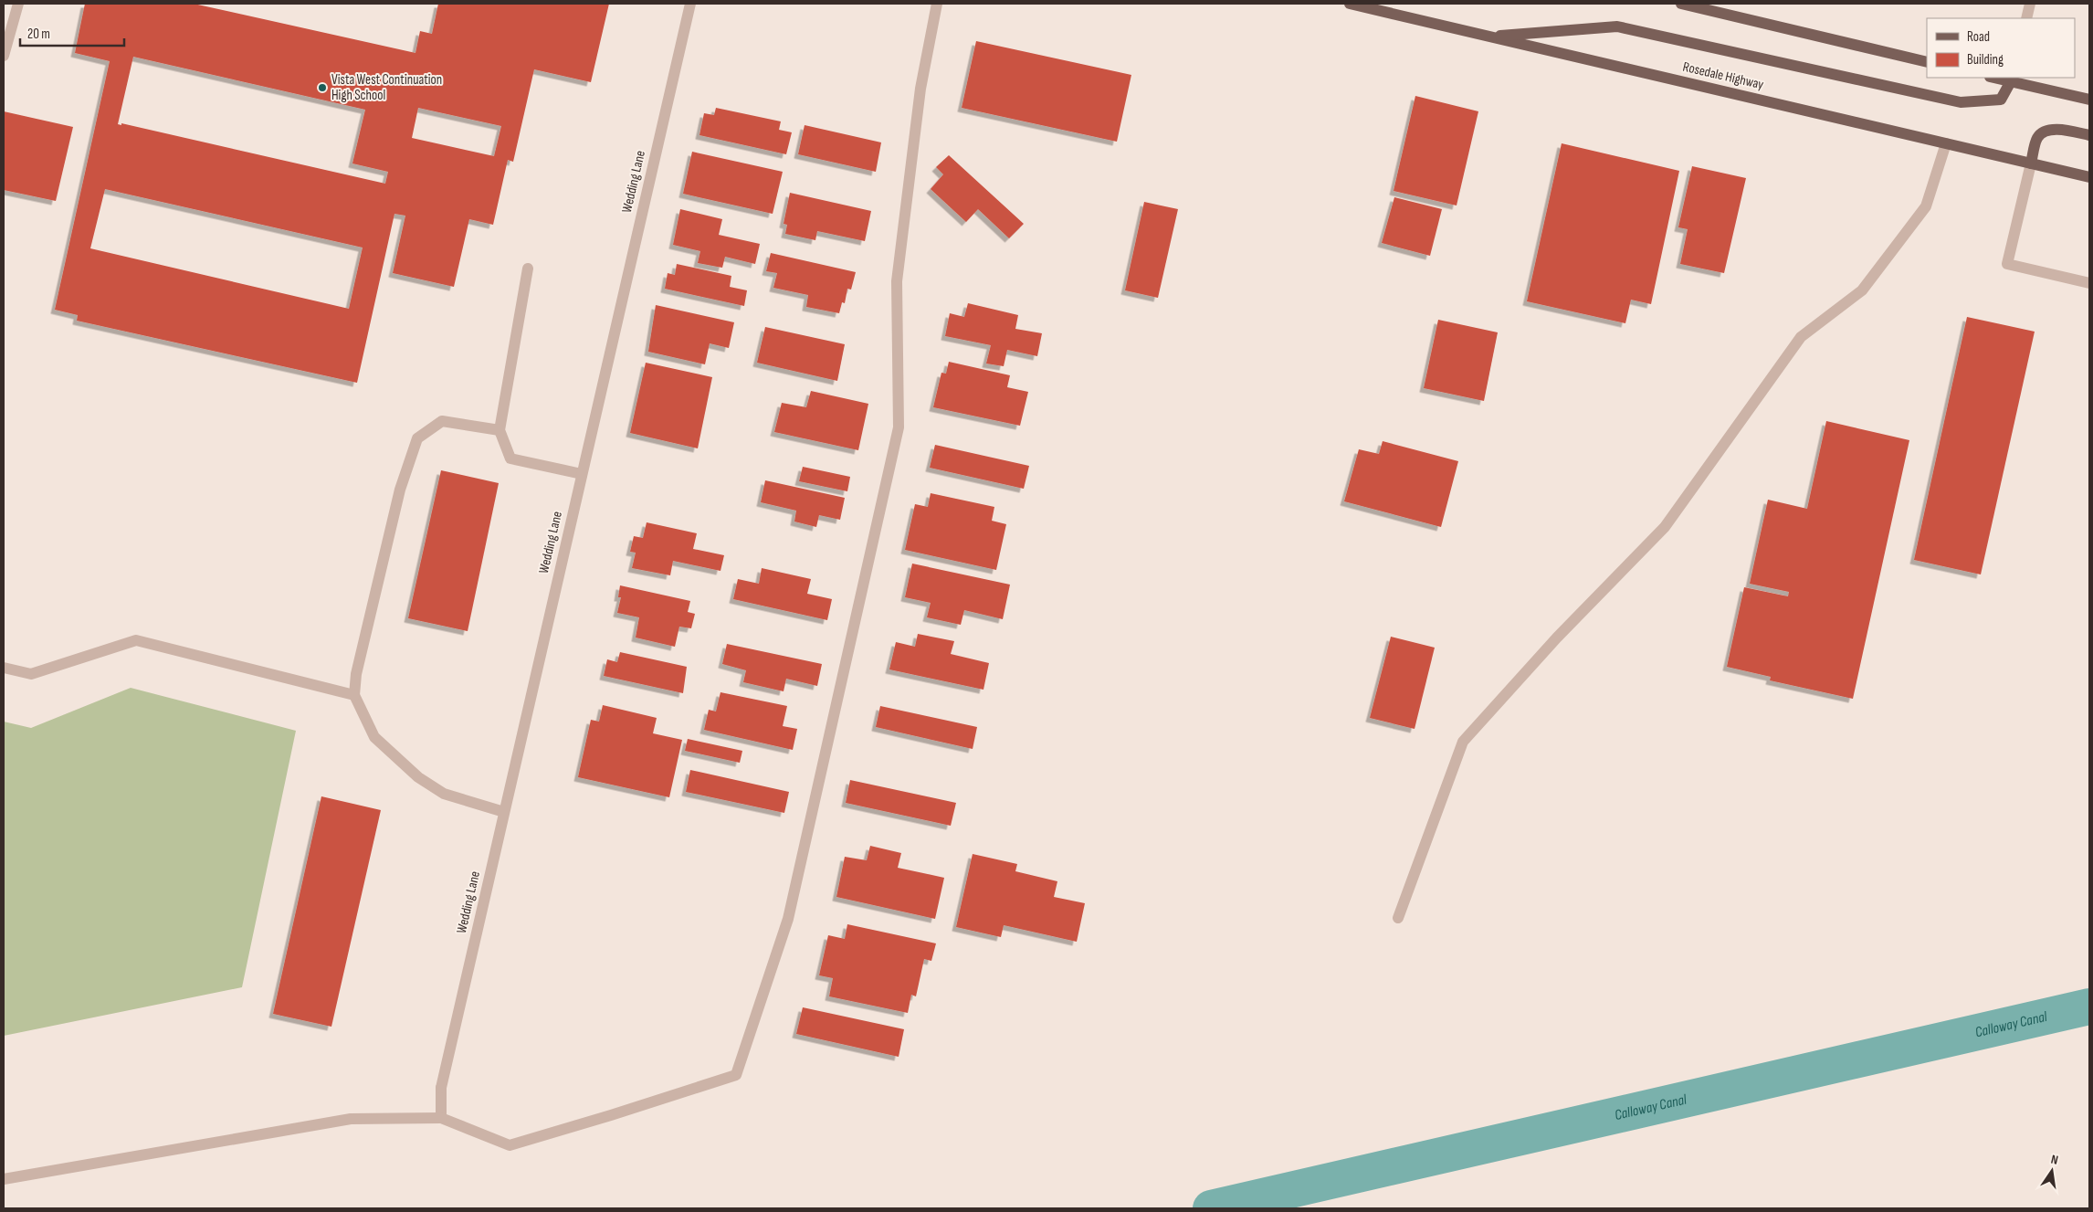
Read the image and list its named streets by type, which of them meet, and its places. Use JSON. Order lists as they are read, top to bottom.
{
  "streets": {
    "main road": ["Rosedale Highway"],
    "street": ["Wedding Lane"]
  },
  "water": ["Calloway Canal"],
  "places": ["Vista West Continuation High School"],
  "legend": ["Road", "Building"],
  "scale_bar": "20 m",
  "north": "top"
}
